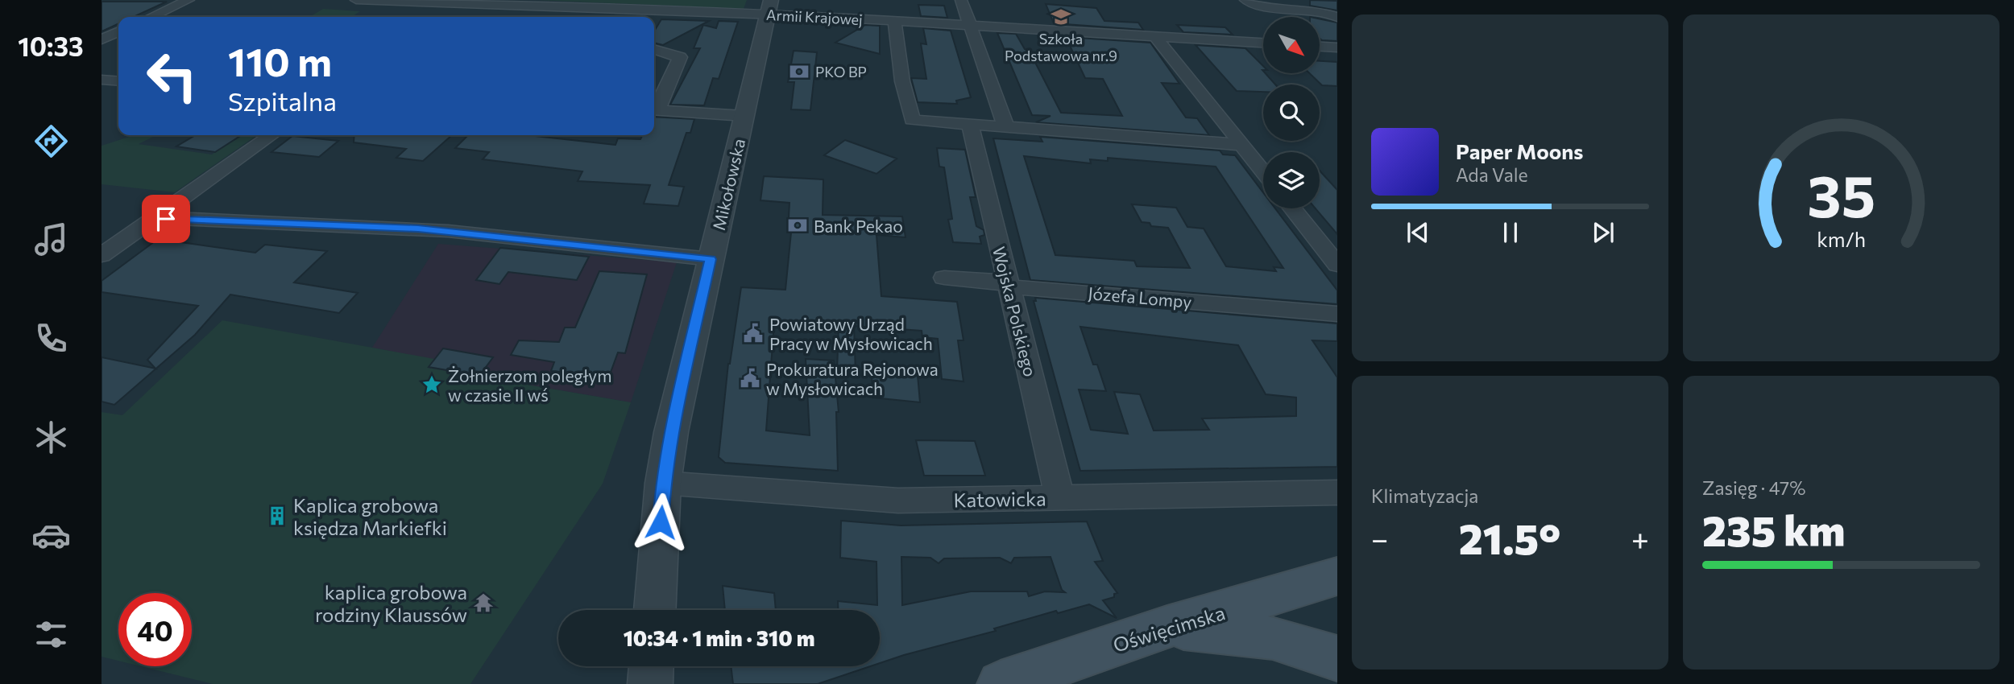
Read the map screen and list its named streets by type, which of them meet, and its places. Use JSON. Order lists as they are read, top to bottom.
{
  "streets": {
    "main road": ["Oświęcimska"],
    "street": [
      "Armii Krajowej",
      "Mikołowska",
      "Józefa Lompy",
      "Wojska Polskiego",
      "Katowicka"
    ]
  },
  "crossings": [
    ["Armii Krajowej", "Mikołowska"],
    ["Mikołowska", "Katowicka"],
    ["Józefa Lompy", "Wojska Polskiego"],
    ["Wojska Polskiego", "Katowicka"]
  ],
  "places": {
    "school or university": ["Szkoła Podstawowa nr.9"],
    "bank": ["PKO BP", "Bank Pekao"],
    "public building": ["Powiatowy Urząd Pracy w Mysłowicach", "Prokuratura Rejonowa w Mysłowicach"],
    "place": ["Żołnierzom poległym w czasie II wś"],
    "building": ["Kaplica grobowa księdza Markiefki"],
    "temple": ["kaplica grobowa rodziny Klaussów"]
  },
  "north": "bottom right",
  "page": {
    "tabs": "10:33",
    "turn": ["110 m", "Szpitalna"],
    "song": ["Paper Moons", "Ada Vale"],
    "tile": [
      "Klimatyzacja",
      ["Zasięg · 47%", "235 km"]
    ],
    "heat": ["−", "21.5°", "+"],
    "limit": "40",
    "trip": "10:34 · 1 min · 310 m",
    "gauge": ["35", "km/h"]
  }
}
